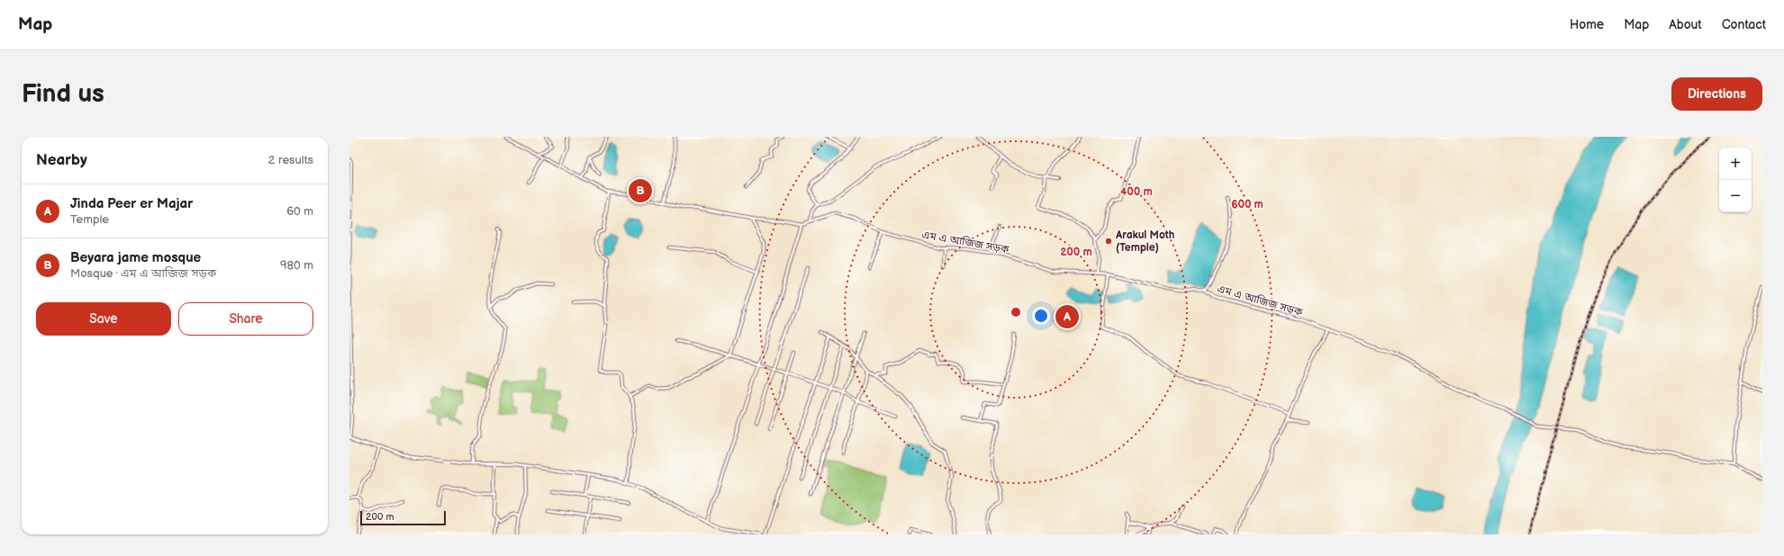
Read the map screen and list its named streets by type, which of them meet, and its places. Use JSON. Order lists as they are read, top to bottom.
{
  "streets": {
    "street": ["এম এ আজিজ সড়ক"]
  },
  "places": ["Arakul Moth (Temple)"],
  "scale_bar": "200 m",
  "page": {
    "header": "Map",
    "nav": [
      "Home",
      "Map",
      "About",
      "Contact"
    ],
    "buttons": [
      "Directions",
      ["Save", "Share"]
    ],
    "title": "Find us",
    "heading": ["Nearby", "2 results"],
    "map_buttons": ["+", "−"],
    "pins": ["B", "A"],
    "list": [
      {
        "mark": "A",
        "name": "Jinda Peer er Majar",
        "note": "Temple",
        "value": "60 m"
      },
      {
        "mark": "B",
        "name": "Beyara jame mosque",
        "note": "Mosque · এম এ আজিজ সড়ক",
        "value": "980 m"
      }
    ],
    "scale": "200 m"
  },
  "rings": ["400 m", "600 m", "200 m"]
}
